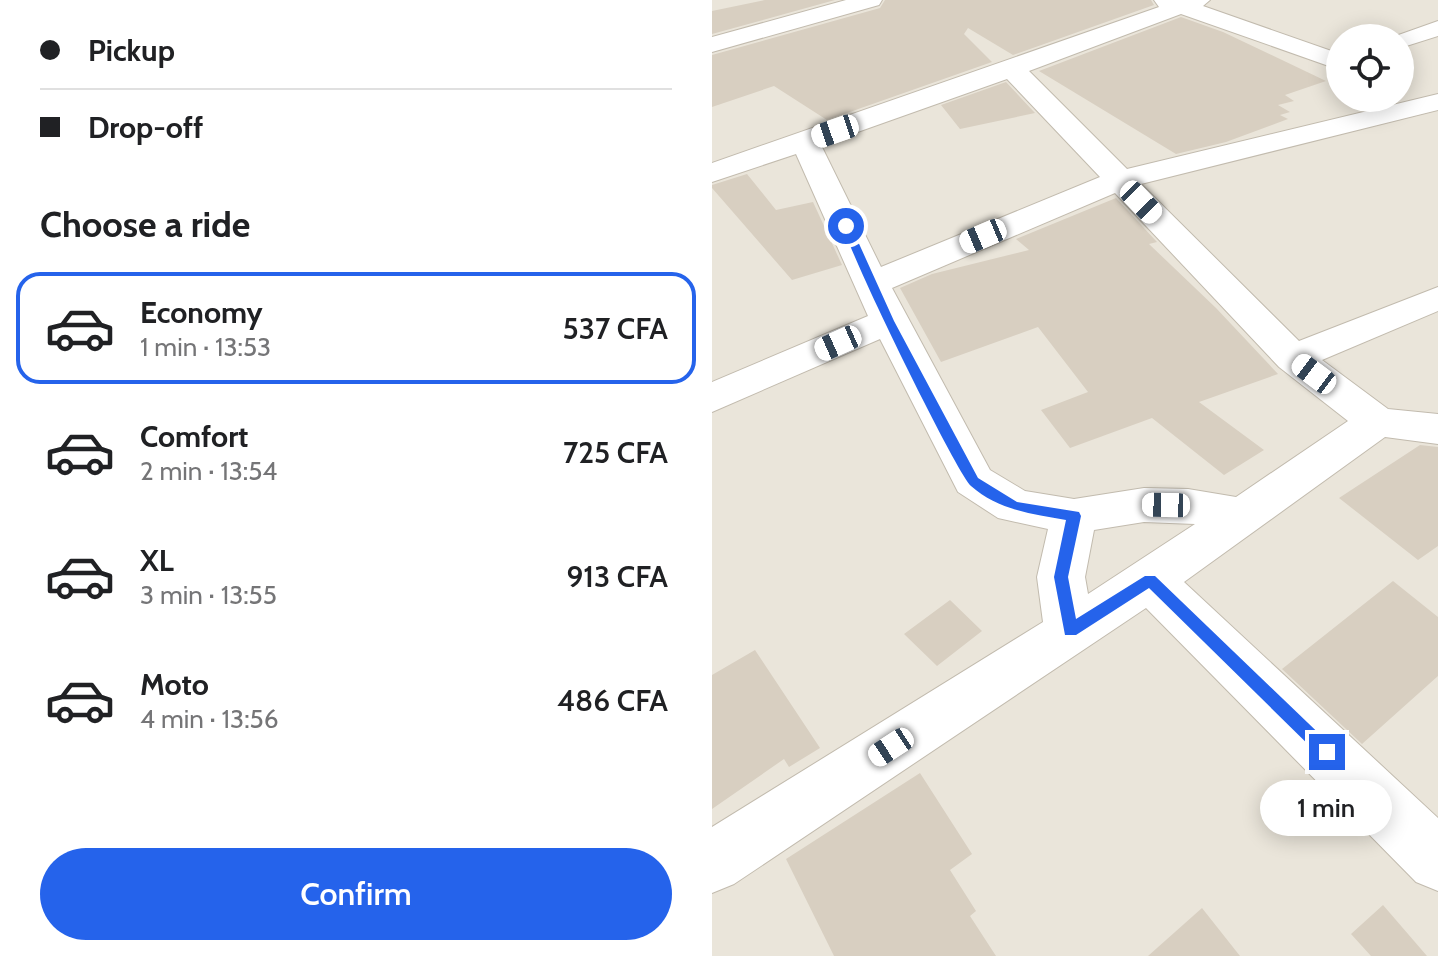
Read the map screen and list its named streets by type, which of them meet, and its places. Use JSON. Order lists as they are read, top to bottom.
{
  "page": {
    "banner": ["Pickup", "Drop-off"],
    "heading": "Choose a ride",
    "list": [
      {
        "name": "Economy",
        "note": "1 min · 13:53",
        "value": "537 CFA"
      },
      {
        "name": "Comfort",
        "note": "2 min · 13:54",
        "value": "725 CFA"
      },
      {
        "name": "XL",
        "note": "3 min · 13:55",
        "value": "913 CFA"
      },
      {
        "name": "Moto",
        "note": "4 min · 13:56",
        "value": "486 CFA"
      }
    ],
    "bubble": "1 min",
    "buttons": "Confirm"
  }
}
